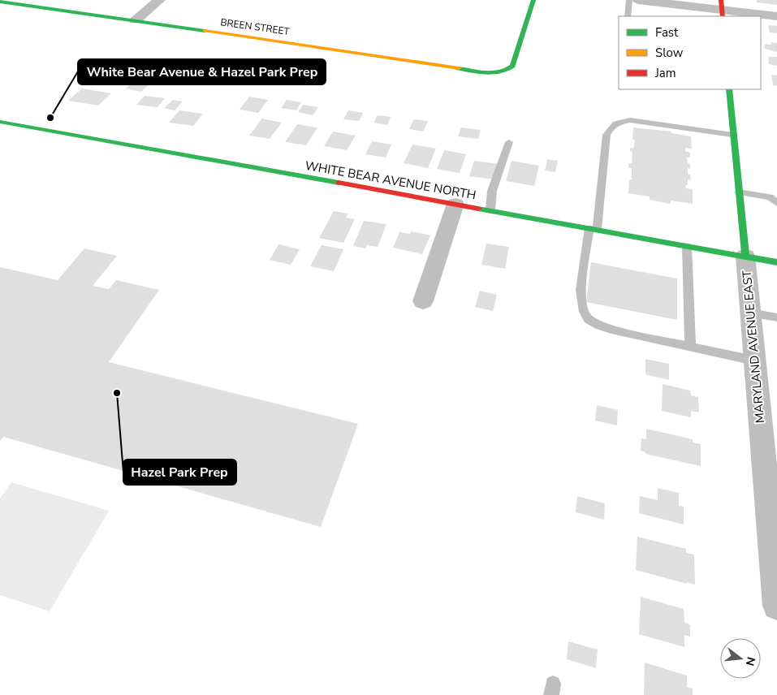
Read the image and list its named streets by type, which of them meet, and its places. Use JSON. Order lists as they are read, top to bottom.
{
  "streets": {
    "main road": ["BREEN STREET", "WHITE BEAR AVENUE NORTH", "MARYLAND AVENUE EAST"]
  },
  "crossings": [
    ["WHITE BEAR AVENUE NORTH", "MARYLAND AVENUE EAST"]
  ],
  "places": ["White Bear Avenue & Hazel Park Prep", "Hazel Park Prep"],
  "legend": ["Fast", "Slow", "Jam"],
  "north": "right"
}
